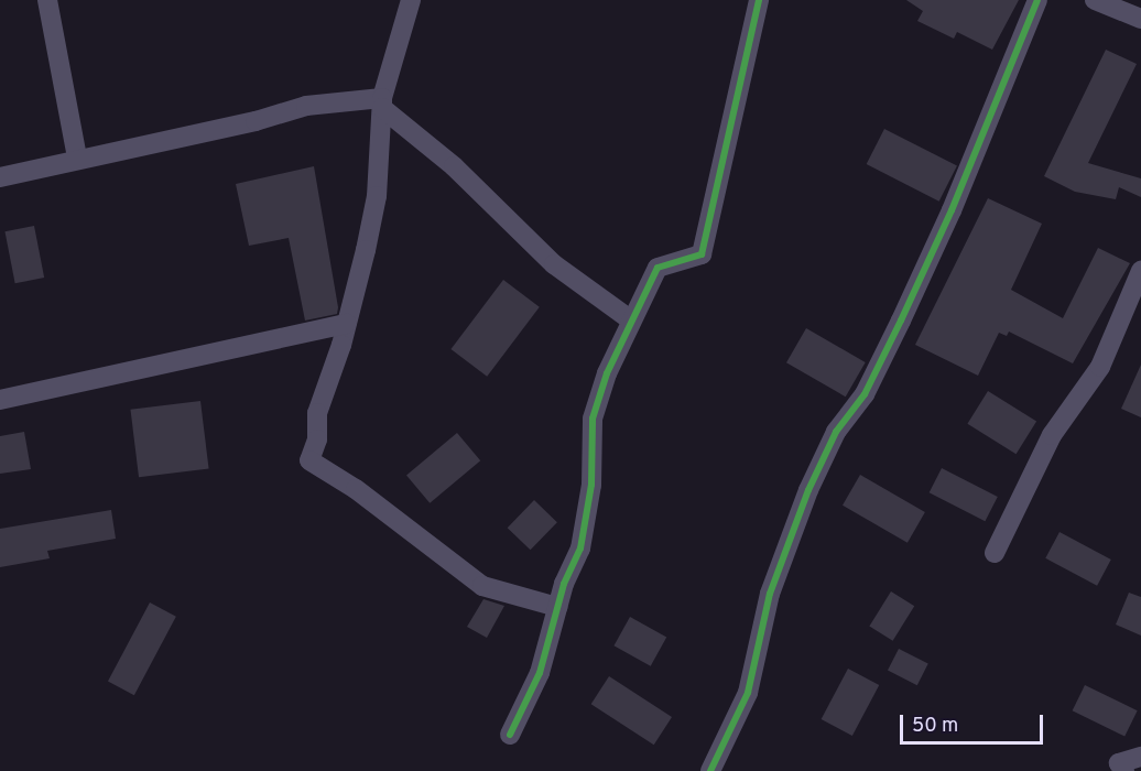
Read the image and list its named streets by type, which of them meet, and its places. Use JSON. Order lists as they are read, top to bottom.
{
  "scale_bar": "50 m"
}
